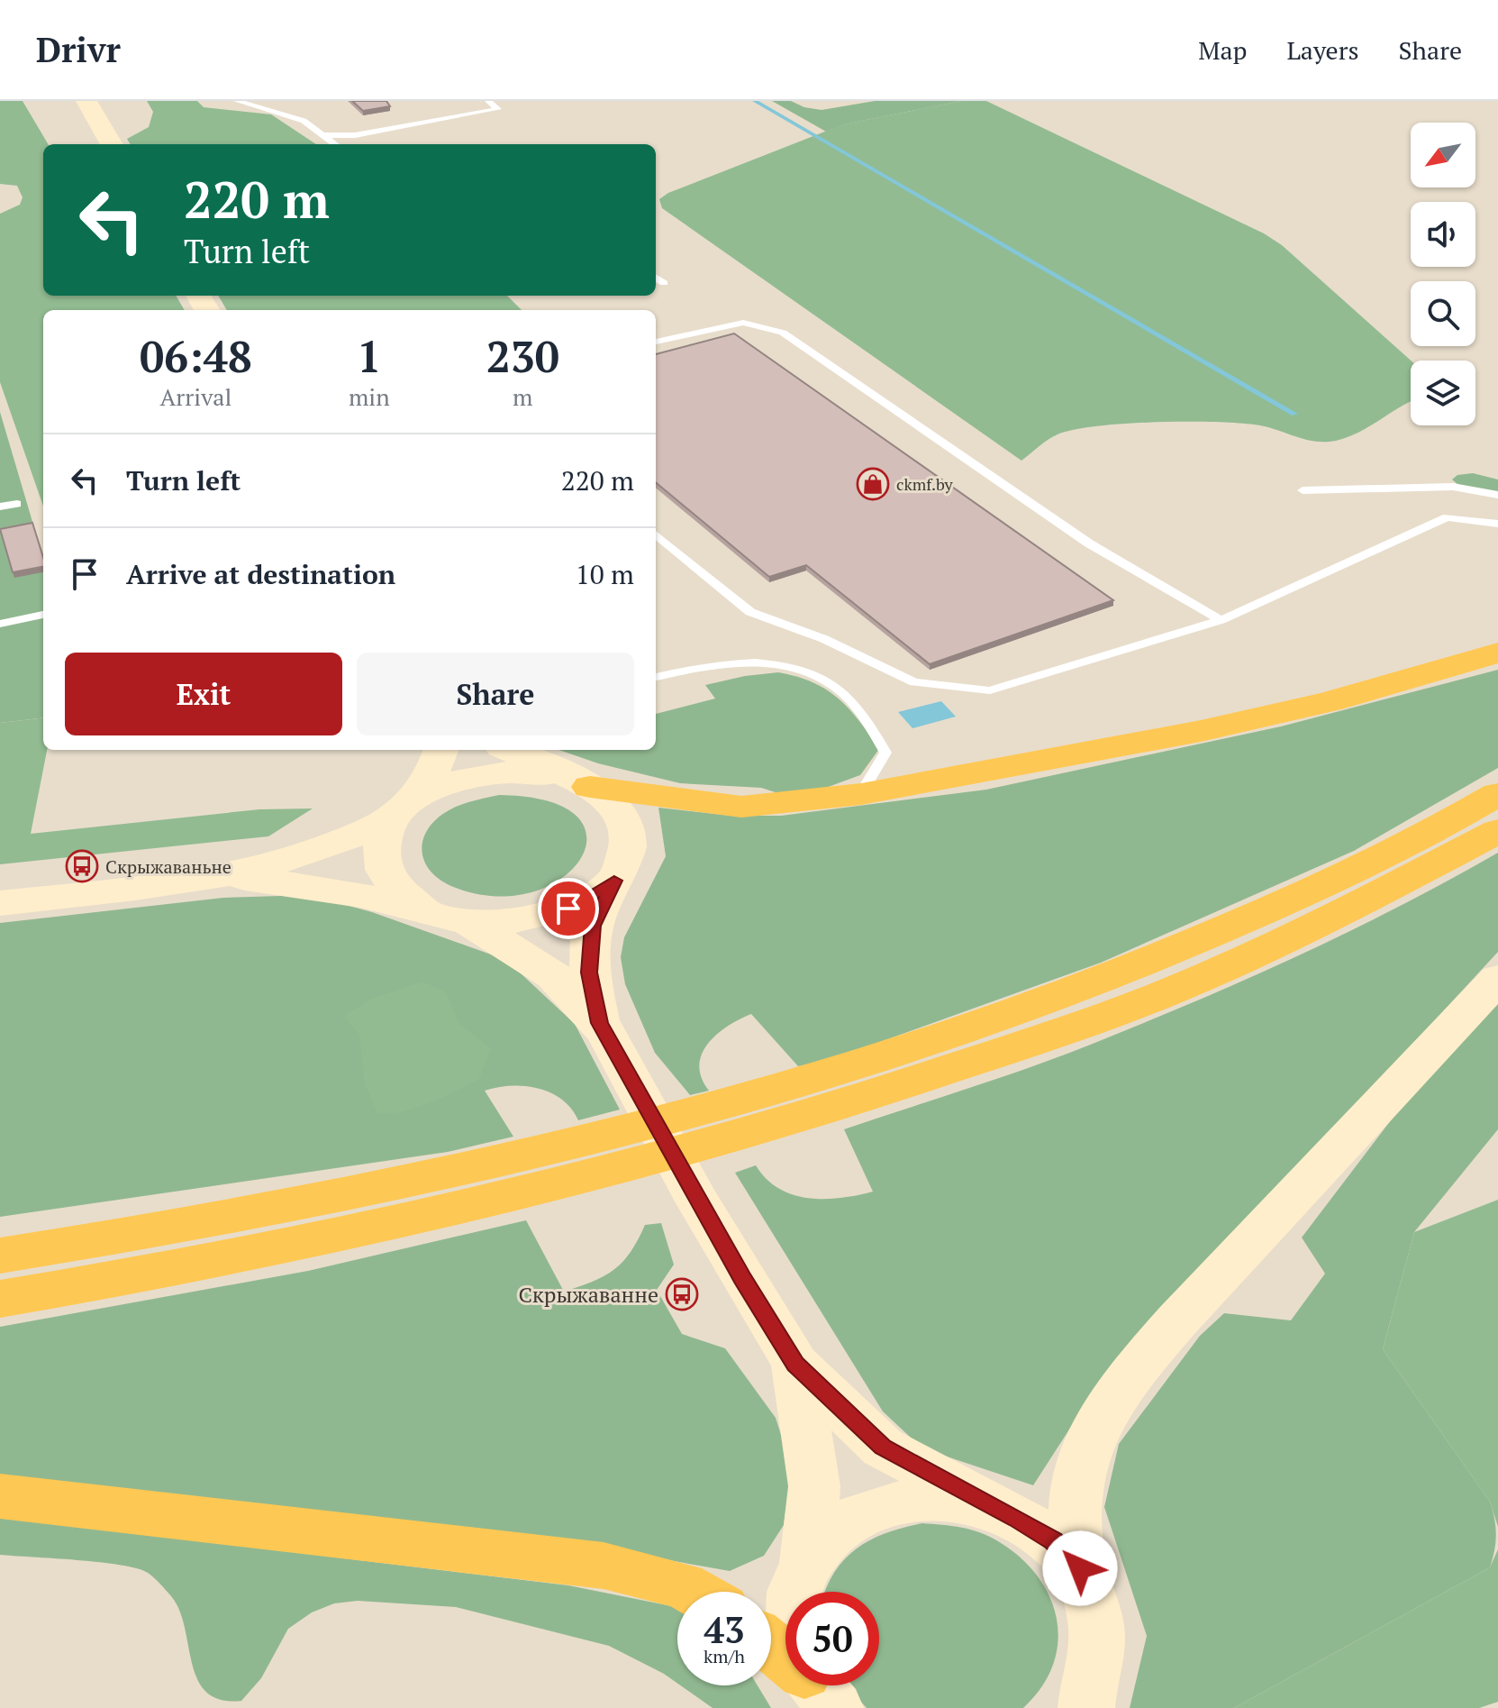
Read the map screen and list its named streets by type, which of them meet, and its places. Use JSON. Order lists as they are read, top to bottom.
{
  "places": {
    "shop": ["ckmf.by"],
    "bus stop": ["Скрыжаваньне", "Скрыжаванне"]
  },
  "north": "bottom left",
  "page": {
    "header": "Drivr",
    "nav": ["Map", "Layers", "Share"],
    "turn": ["220 m", "Turn left"],
    "eta": [
      "06:48",
      "Arrival",
      "1",
      "min",
      "230",
      "m"
    ],
    "list": [
      {
        "name": "Turn left",
        "value": "220 m"
      },
      {
        "name": "Arrive at destination",
        "value": "10 m"
      }
    ],
    "buttons": ["Exit", "Share"],
    "speed": "43 km/h",
    "limit": "50"
  }
}
